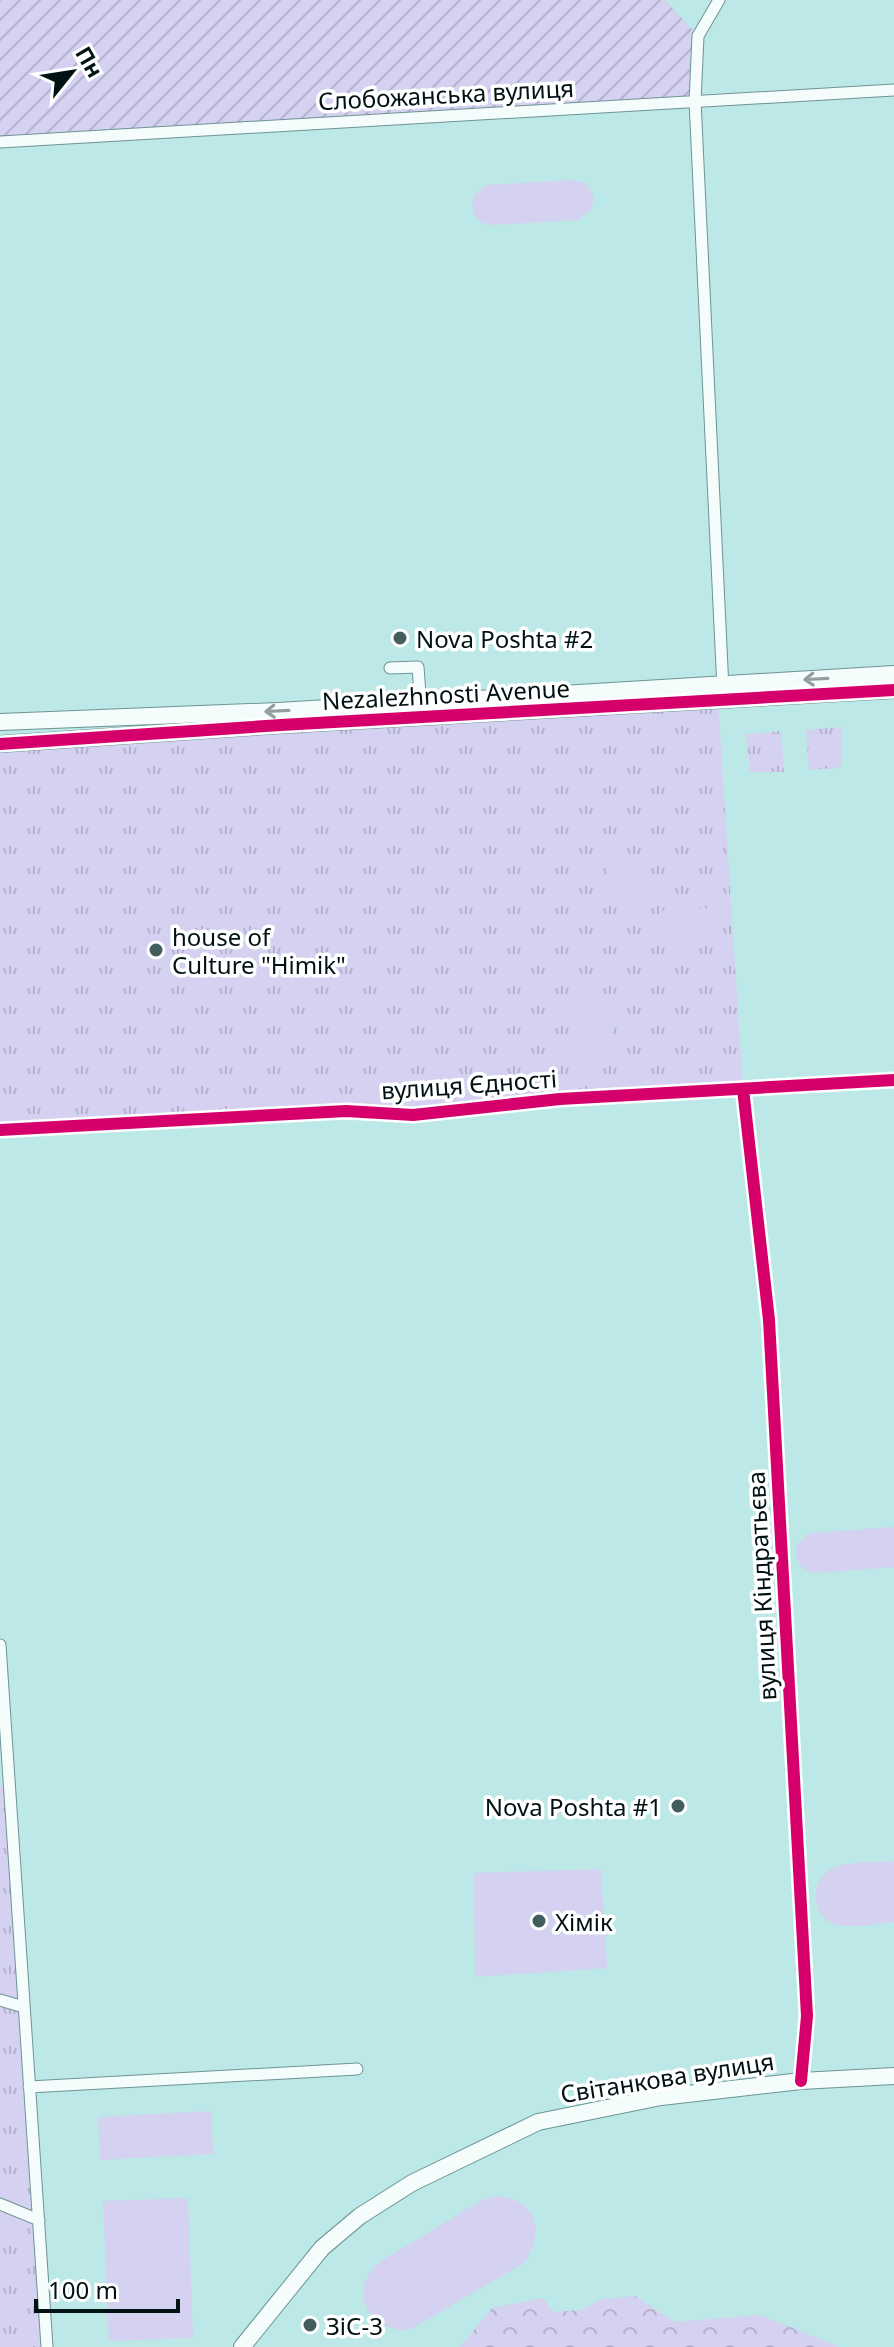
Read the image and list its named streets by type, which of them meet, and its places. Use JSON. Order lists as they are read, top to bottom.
{
  "streets": {
    "street": [
      "Слобожанська вулиця",
      "Nezalezhnosti Avenue",
      "вулиця Єдності",
      "вулиця Кіндратьєва",
      "Світанкова вулиця"
    ]
  },
  "crossings": [
    ["вулиця Єдності", "вулиця Кіндратьєва"],
    ["вулиця Кіндратьєва", "Світанкова вулиця"]
  ],
  "places": [
    "Nova Poshta #2",
    "house of Culture \"Himik\"",
    "Nova Poshta #1",
    "Хімік",
    "ЗіС-3"
  ],
  "scale_bar": "100 m",
  "north": "top right"
}
